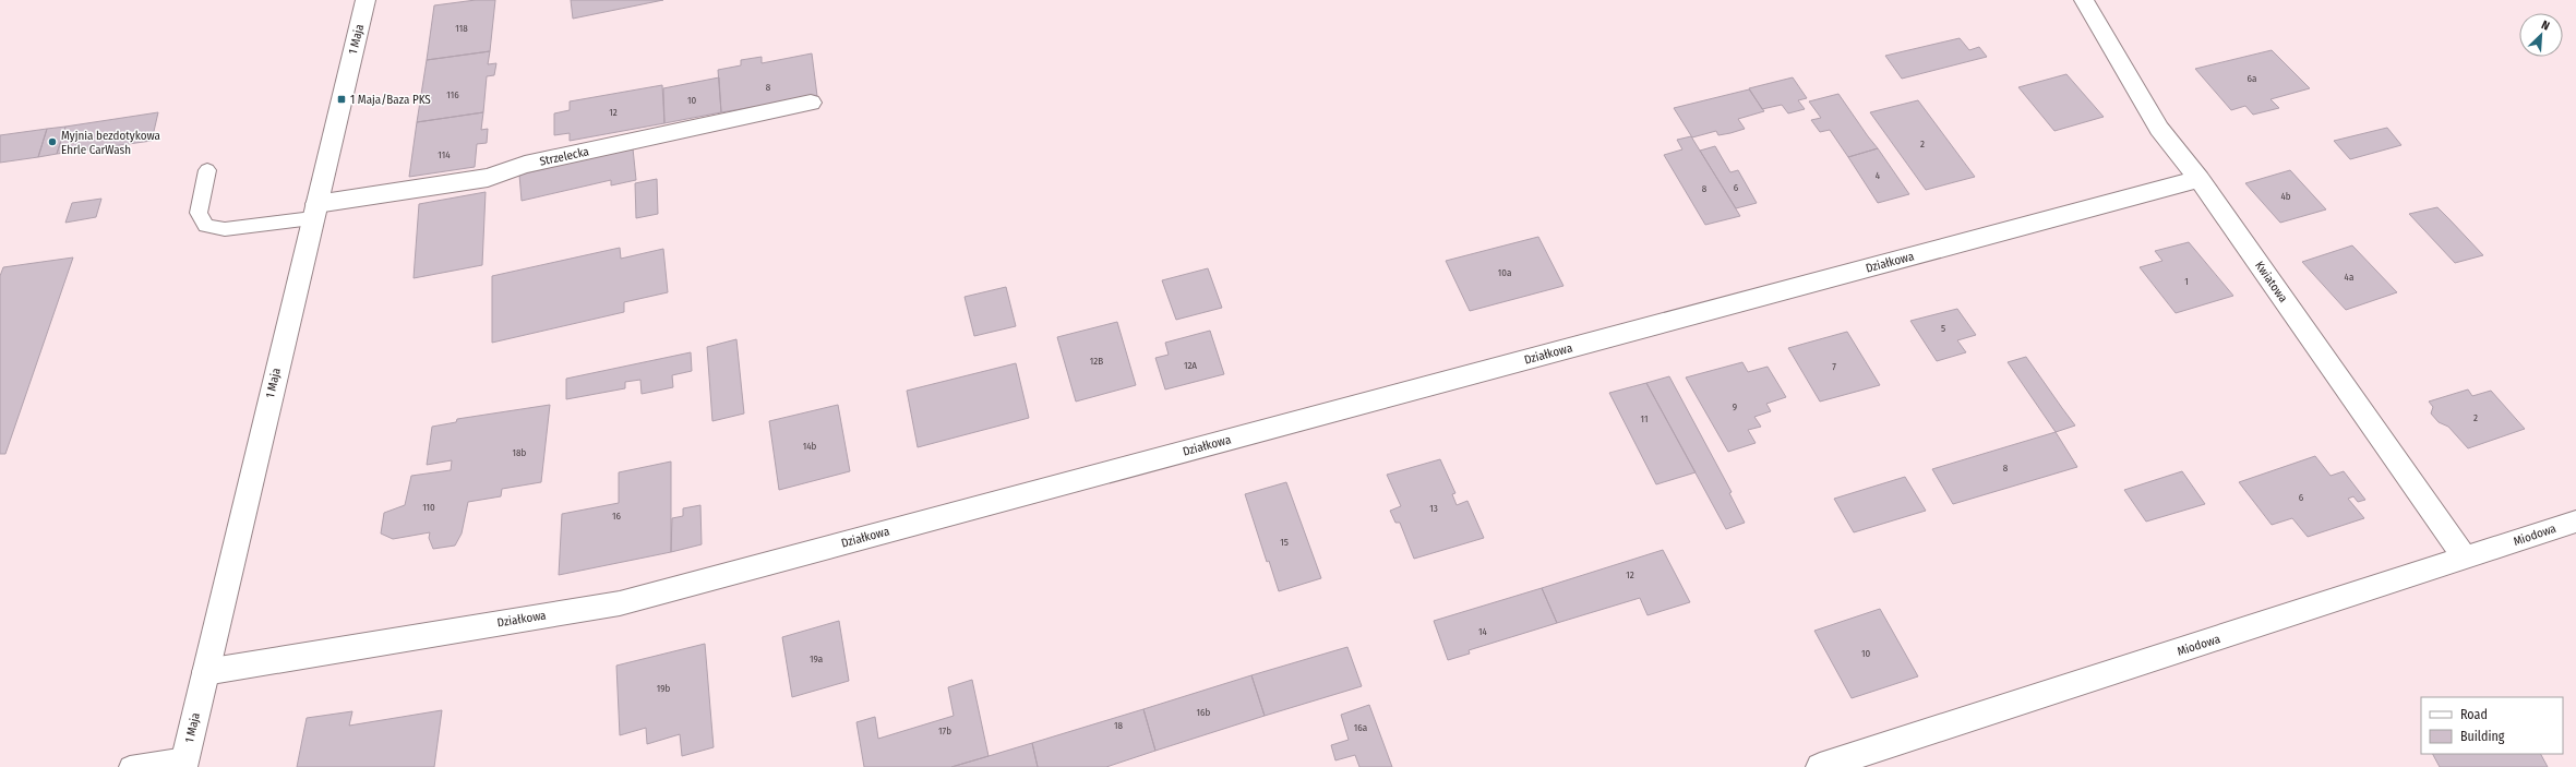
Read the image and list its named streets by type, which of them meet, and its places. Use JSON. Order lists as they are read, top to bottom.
{
  "streets": {
    "street": [
      "1 Maja",
      "Strzelecka",
      "Działkowa",
      "Kwiatowa",
      "Miodowa"
    ]
  },
  "crossings": [
    ["1 Maja", "Strzelecka"],
    ["1 Maja", "Działkowa"],
    ["Działkowa", "Kwiatowa"],
    ["Kwiatowa", "Miodowa"]
  ],
  "places": {
    "transit": ["1 Maja/Baza PKS"],
    "other": ["Myjnia bezdotykowa Ehrle CarWash"]
  },
  "house_numbers": [
    "118",
    "6a",
    "8",
    "116",
    "10",
    "12",
    "2",
    "114",
    "4",
    "6",
    "8",
    "4b",
    "10a",
    "4a",
    "1",
    "5",
    "12B",
    "12A",
    "7",
    "9",
    "2",
    "11",
    "14b",
    "18b",
    "8",
    "6",
    "110",
    "13",
    "16",
    "15",
    "12",
    "14",
    "10",
    "19a",
    "19b",
    "16b",
    "18",
    "16a",
    "17b"
  ],
  "legend": ["Road", "Building"],
  "north": "top right"
}
